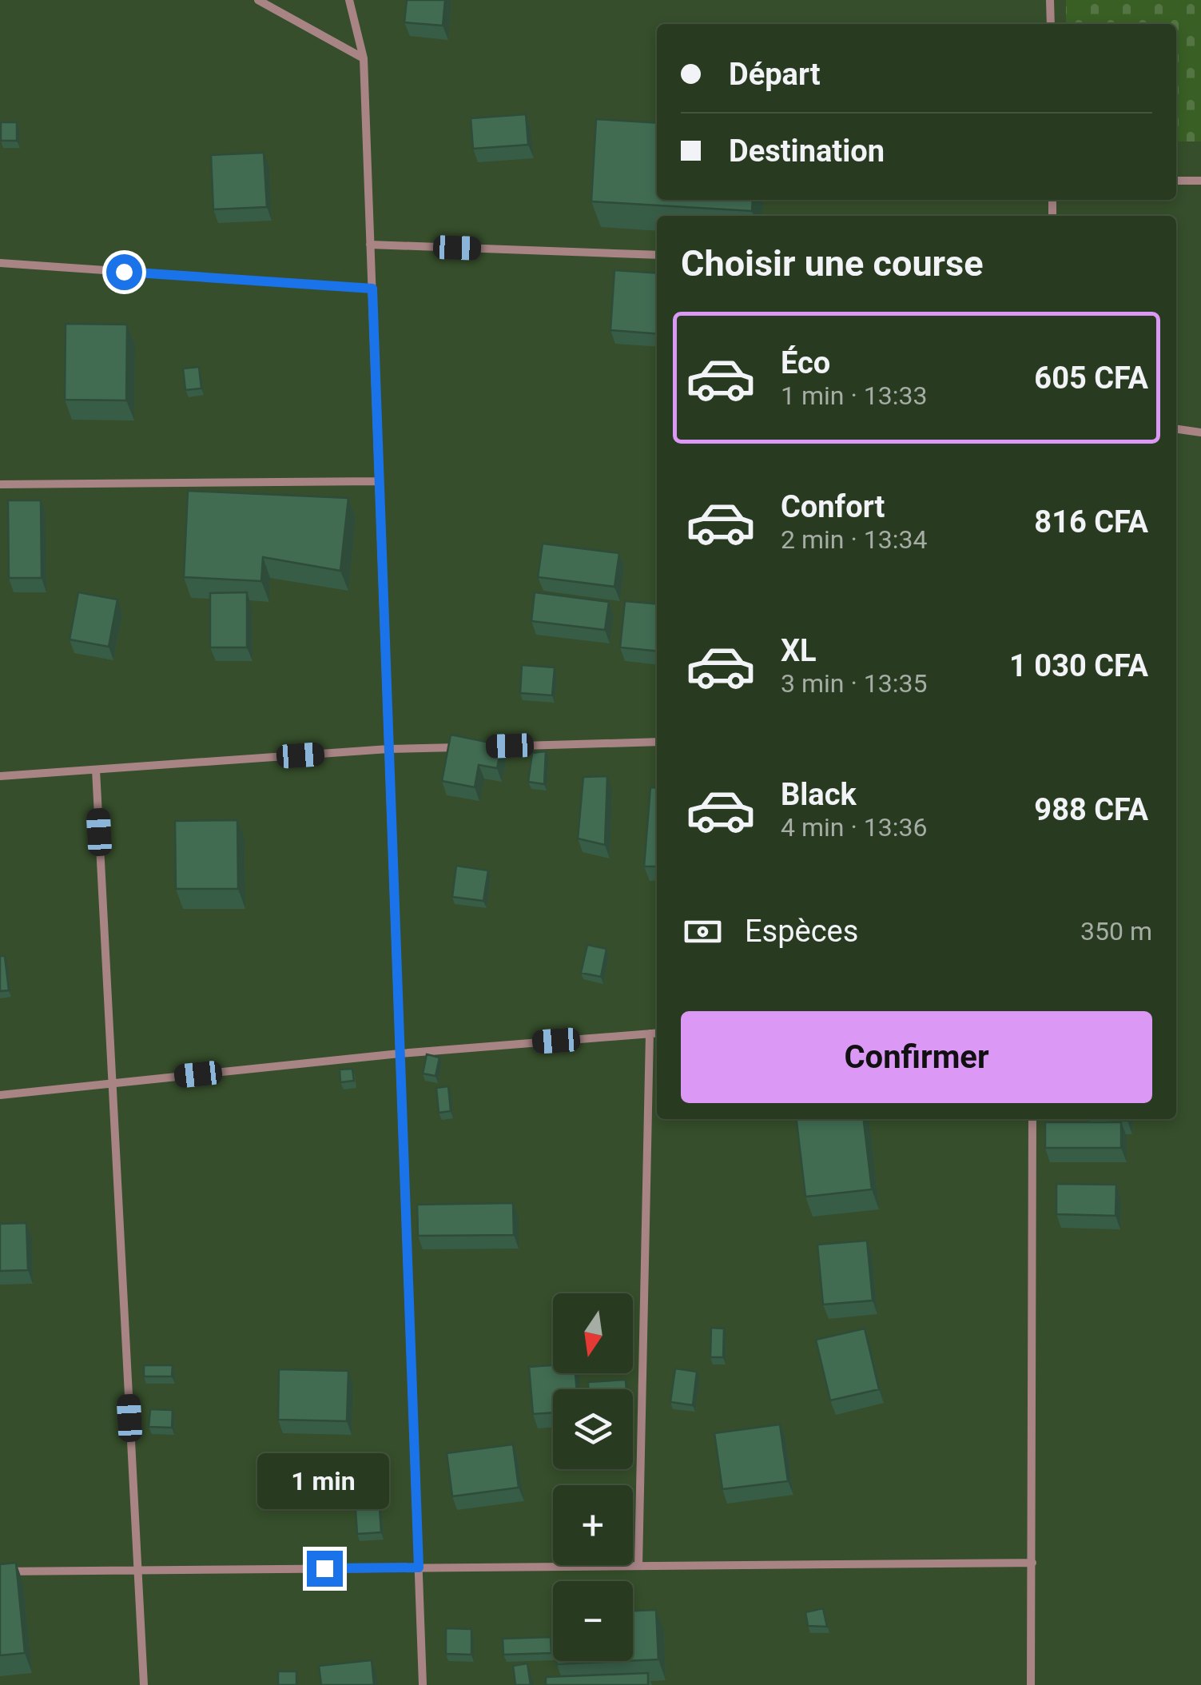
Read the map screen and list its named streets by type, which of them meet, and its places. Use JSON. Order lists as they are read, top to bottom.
{
  "north": "bottom",
  "page": {
    "banner": ["Départ", "Destination"],
    "heading": "Choisir une course",
    "list": [
      {
        "name": "Éco",
        "note": "1 min · 13:33",
        "value": "605 CFA"
      },
      {
        "name": "Confort",
        "note": "2 min · 13:34",
        "value": "816 CFA"
      },
      {
        "name": "XL",
        "note": "3 min · 13:35",
        "value": "1 030 CFA"
      },
      {
        "name": "Black",
        "note": "4 min · 13:36",
        "value": "988 CFA"
      }
    ],
    "pay": ["Espèces", "350 m"],
    "buttons": "Confirmer",
    "map_buttons": ["+", "−"],
    "bubble": "1 min"
  }
}
